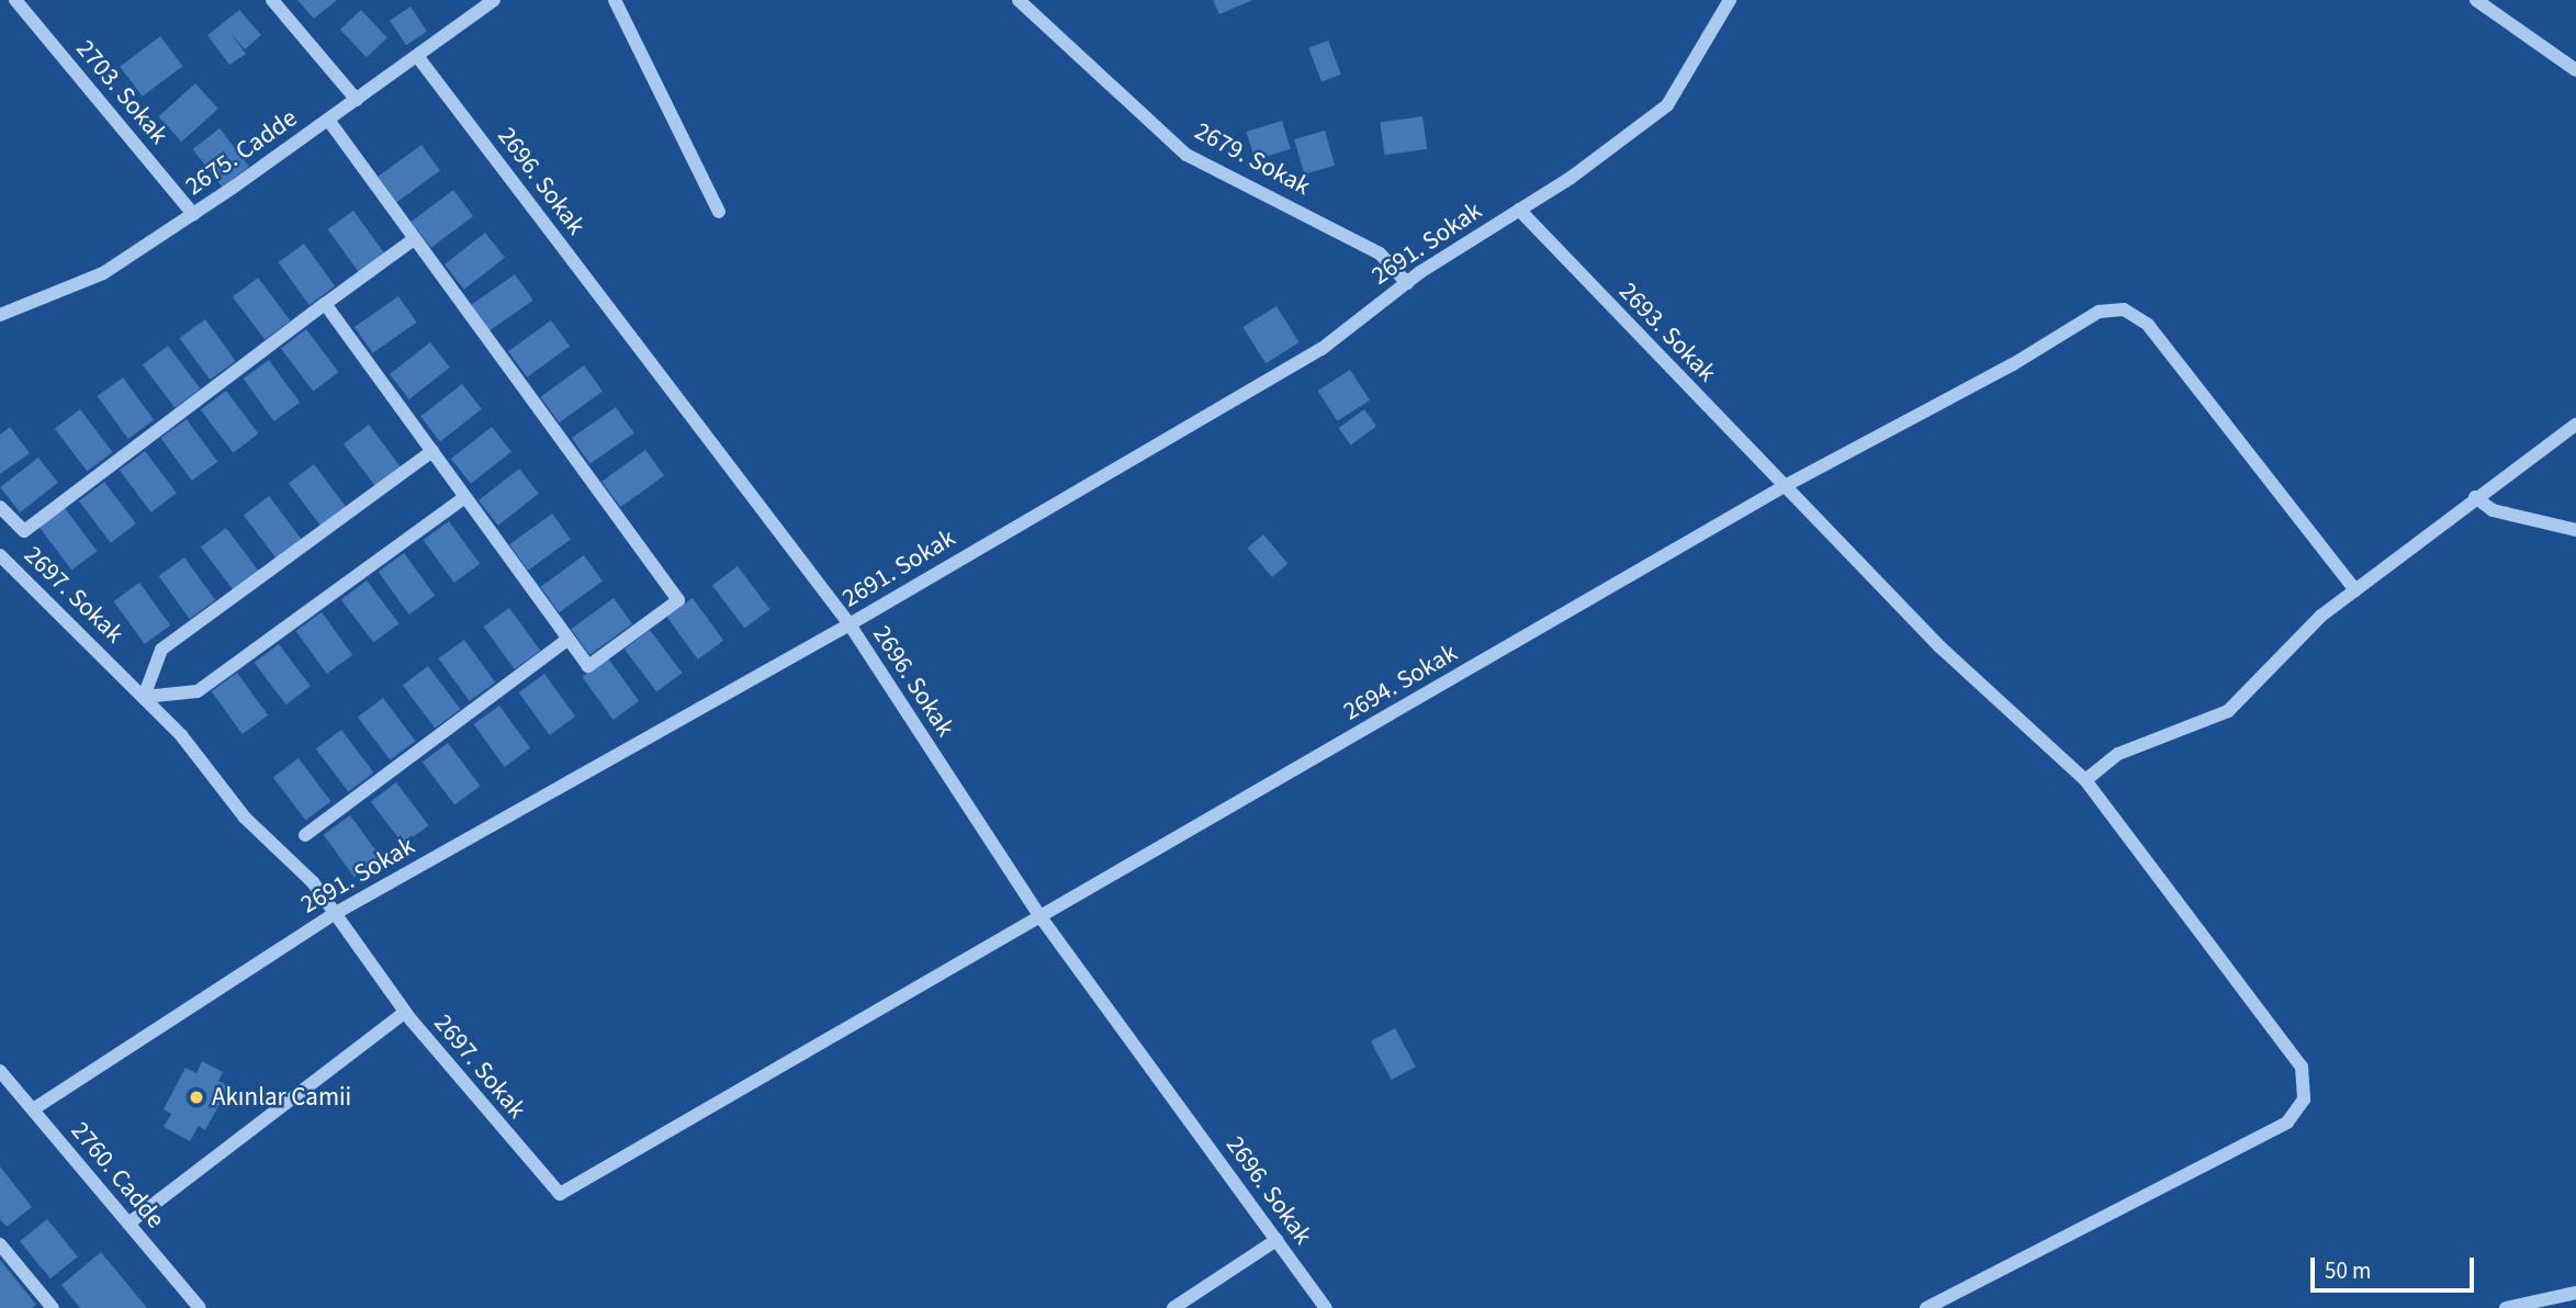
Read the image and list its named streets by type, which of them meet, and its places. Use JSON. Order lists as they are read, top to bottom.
{
  "streets": {
    "street": [
      "2703. Sokak",
      "2675. Cadde",
      "2679. Sokak",
      "2696. Sokak",
      "2691. Sokak",
      "2693. Sokak",
      "2697. Sokak",
      "2694. Sokak",
      "2760. Cadde"
    ]
  },
  "crossings": [
    ["2703. Sokak", "2675. Cadde"],
    ["2675. Cadde", "2696. Sokak"],
    ["2679. Sokak", "2691. Sokak"],
    ["2696. Sokak", "2691. Sokak"],
    ["2696. Sokak", "2697. Sokak"],
    ["2696. Sokak", "2694. Sokak"],
    ["2691. Sokak", "2693. Sokak"],
    ["2691. Sokak", "2697. Sokak"],
    ["2691. Sokak", "2760. Cadde"],
    ["2693. Sokak", "2694. Sokak"],
    ["2697. Sokak", "2694. Sokak"]
  ],
  "places": ["Akınlar Camii"],
  "scale_bar": "50 m"
}
